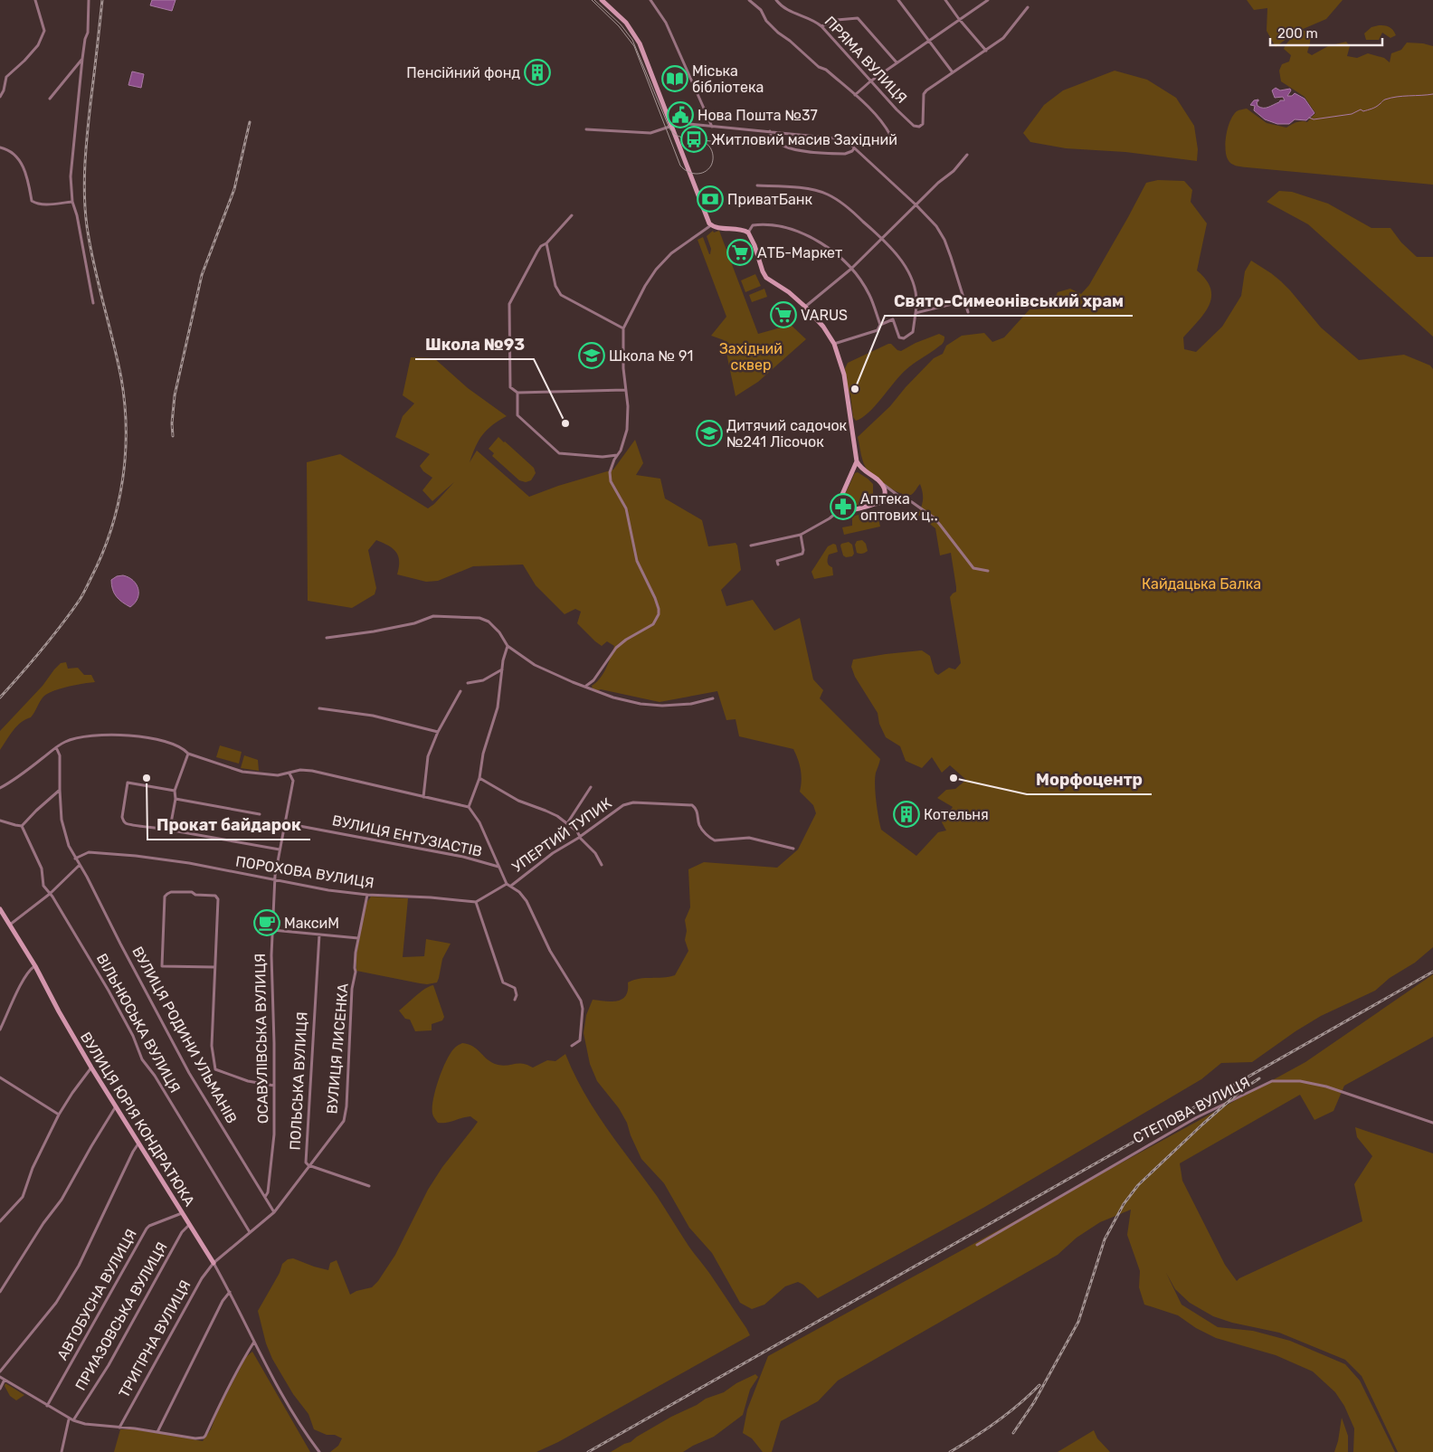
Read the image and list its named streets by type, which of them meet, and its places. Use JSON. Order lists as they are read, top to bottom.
{
  "streets": {
    "street": [
      "ПРЯМА ВУЛИЦЯ",
      "УПЕРТИЙ ТУПИК",
      "ВУЛИЦЯ ЕНТУЗІАСТІВ",
      "ПОРОХОВА ВУЛИЦЯ",
      "ВІЛЬНЮСЬКА ВУЛИЦЯ",
      "ВУЛИЦЯ РОДИНИ УЛЬМАНІВ",
      "ОСАВУЛІВСЬКА ВУЛИЦЯ",
      "ВУЛИЦЯ ЛИСЕНКА",
      "ПОЛЬСЬКА ВУЛИЦЯ",
      "СТЕПОВА ВУЛИЦЯ",
      "ВУЛИЦЯ ЮРІЯ КОНДРАТЮКА",
      "АВТОБУСНА ВУЛИЦЯ",
      "ПРИАЗОВСЬКА ВУЛИЦЯ",
      "ТРИГІРНА ВУЛИЦЯ"
    ]
  },
  "crossings": [
    ["УПЕРТИЙ ТУПИК", "ПОРОХОВА ВУЛИЦЯ"],
    ["ВУЛИЦЯ ЕНТУЗІАСТІВ", "ОСАВУЛІВСЬКА ВУЛИЦЯ"],
    ["ПОРОХОВА ВУЛИЦЯ", "ВУЛИЦЯ РОДИНИ УЛЬМАНІВ"],
    ["ПОРОХОВА ВУЛИЦЯ", "ОСАВУЛІВСЬКА ВУЛИЦЯ"],
    ["ПОРОХОВА ВУЛИЦЯ", "ВУЛИЦЯ ЛИСЕНКА"],
    ["ВІЛЬНЮСЬКА ВУЛИЦЯ", "ВУЛИЦЯ ЛИСЕНКА"],
    ["ВУЛИЦЯ РОДИНИ УЛЬМАНІВ", "ОСАВУЛІВСЬКА ВУЛИЦЯ"],
    ["ВУЛИЦЯ РОДИНИ УЛЬМАНІВ", "ВУЛИЦЯ ЛИСЕНКА"],
    ["ВУЛИЦЯ ЛИСЕНКА", "ПОЛЬСЬКА ВУЛИЦЯ"],
    ["ВУЛИЦЯ ЛИСЕНКА", "ВУЛИЦЯ ЮРІЯ КОНДРАТЮКА"],
    ["ВУЛИЦЯ ЛИСЕНКА", "ТРИГІРНА ВУЛИЦЯ"],
    ["ВУЛИЦЯ ЮРІЯ КОНДРАТЮКА", "АВТОБУСНА ВУЛИЦЯ"],
    ["ВУЛИЦЯ ЮРІЯ КОНДРАТЮКА", "ПРИАЗОВСЬКА ВУЛИЦЯ"],
    ["ВУЛИЦЯ ЮРІЯ КОНДРАТЮКА", "ТРИГІРНА ВУЛИЦЯ"]
  ],
  "parks": ["Західний сквер", "Кайдацька Балка"],
  "places": {
    "building": ["Пенсійний фонд", "Котельня"],
    "library": ["Міська бібліотека"],
    "public building": ["Нова Пошта №37"],
    "bus stop": ["Житловий масив Західний"],
    "bank": ["ПриватБанк"],
    "supermarket": ["АТБ-Маркет", "VARUS"],
    "school or university": ["Школа № 91", "Дитячий садочок №241 Лісочок"],
    "other": [
      "Свято-Симеонівський храм",
      "Школа №93",
      "Прокат байдарок",
      "Морфоцентр"
    ],
    "pharmacy": ["Аптека оптових ц‥"],
    "cafe": ["МаксиМ"]
  },
  "scale_bar": "200 m"
}
